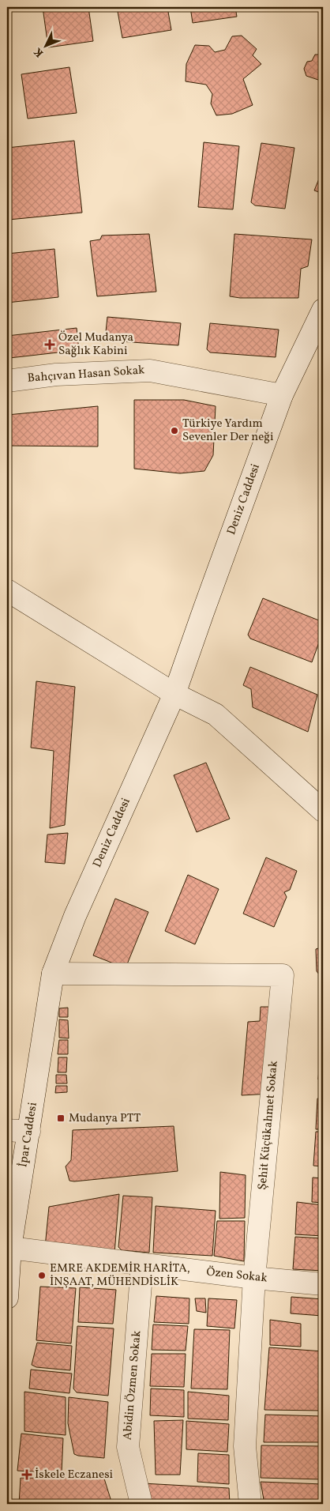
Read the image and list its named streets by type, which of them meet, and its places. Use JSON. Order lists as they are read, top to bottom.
{
  "streets": {
    "street": [
      "Bahçıvan Hasan Sokak",
      "Deniz Caddesi",
      "Şehit Küçükahmet Sokak",
      "İpar Caddesi",
      "Özen Sokak",
      "Abidin Özmen Sokak"
    ]
  },
  "crossings": [
    ["Bahçıvan Hasan Sokak", "Deniz Caddesi"],
    ["Deniz Caddesi", "Şehit Küçükahmet Sokak"],
    ["Deniz Caddesi", "İpar Caddesi"],
    ["Şehit Küçükahmet Sokak", "İpar Caddesi"],
    ["Şehit Küçükahmet Sokak", "Özen Sokak"],
    ["İpar Caddesi", "Özen Sokak"],
    ["Özen Sokak", "Abidin Özmen Sokak"]
  ],
  "places": {
    "health": ["Özel Mudanya Sağlık Kabini", "İskele Eczanesi"],
    "other": ["Türkiye Yardım Sevenler Der neği", "EMRE AKDEMİR HARİTA, İNŞAAT, MÜHENDİSLİK"],
    "transit": ["Mudanya PTT"]
  },
  "north": "bottom left"
}
